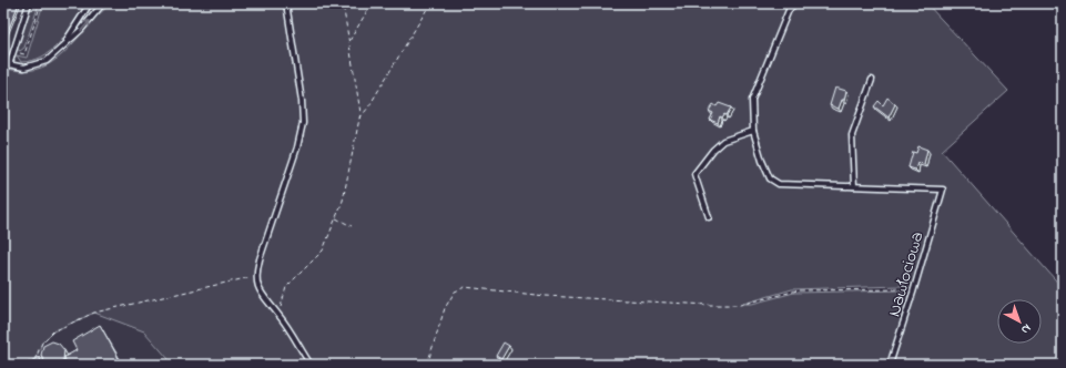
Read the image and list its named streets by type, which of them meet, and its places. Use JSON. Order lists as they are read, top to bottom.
{
  "streets": {
    "lane": ["Nawłociowa"]
  },
  "north": "bottom right"
}
